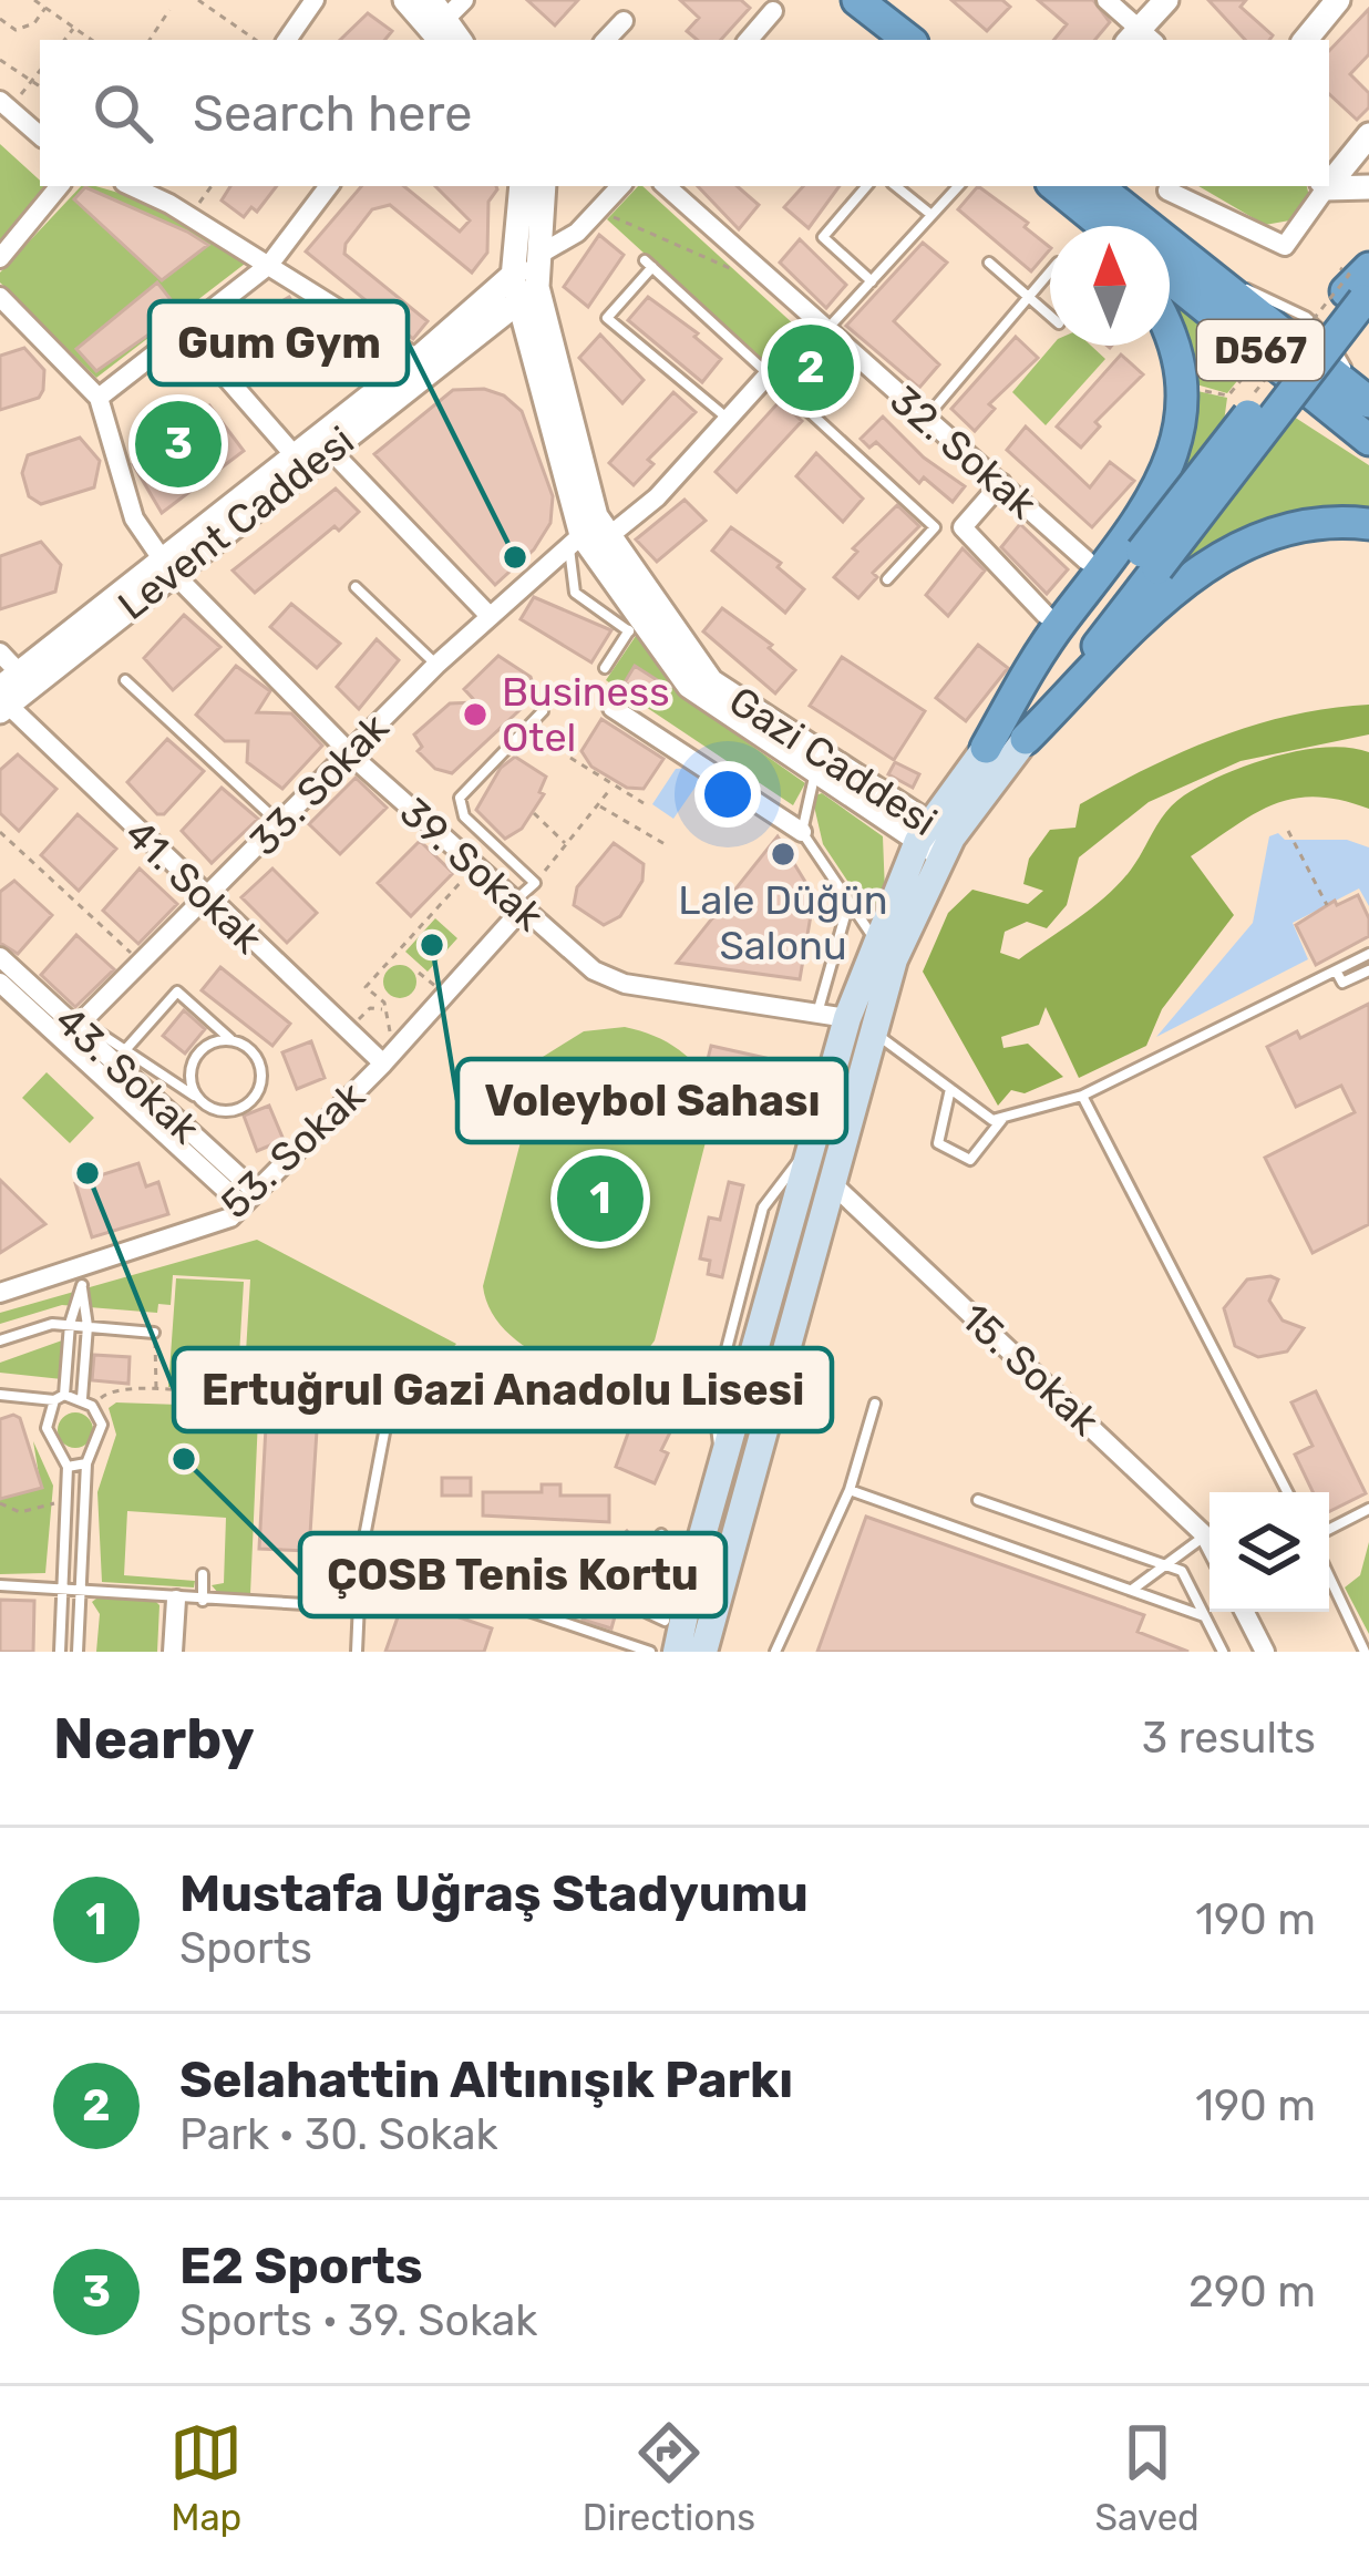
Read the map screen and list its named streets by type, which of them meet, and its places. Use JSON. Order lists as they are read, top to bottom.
{
  "streets": {
    "highway": ["D567"],
    "street": [
      "32. Sokak",
      "Levent Caddesi",
      "Gazi Caddesi",
      "33. Sokak",
      "39. Sokak",
      "41. Sokak",
      "43. Sokak",
      "53. Sokak",
      "15. Sokak"
    ]
  },
  "crossings": [
    ["Levent Caddesi", "Gazi Caddesi"],
    ["Levent Caddesi", "39. Sokak"],
    ["Levent Caddesi", "41. Sokak"],
    ["33. Sokak", "39. Sokak"],
    ["33. Sokak", "41. Sokak"],
    ["33. Sokak", "43. Sokak"],
    ["39. Sokak", "53. Sokak"],
    ["41. Sokak", "53. Sokak"],
    ["43. Sokak", "53. Sokak"]
  ],
  "places": [
    "Gum Gym",
    "Business Otel",
    "Lale Düğün Salonu",
    "Voleybol Sahası",
    "Ertuğrul Gazi Anadolu Lisesi",
    "ÇOSB Tenis Kortu"
  ],
  "north": "top",
  "page": {
    "search": "Search here",
    "pins": ["2", "3", "1"],
    "heading": ["Nearby", "3 results"],
    "list": [
      {
        "mark": "1",
        "name": "Mustafa Uğraş Stadyumu",
        "note": "Sports",
        "value": "190 m"
      },
      {
        "mark": "2",
        "name": "Selahattin Altınışık Parkı",
        "note": "Park · 30. Sokak",
        "value": "190 m"
      },
      {
        "mark": "3",
        "name": "E2 Sports",
        "note": "Sports · 39. Sokak",
        "value": "290 m"
      }
    ],
    "nav": ["Map", "Directions", "Saved"]
  }
}
